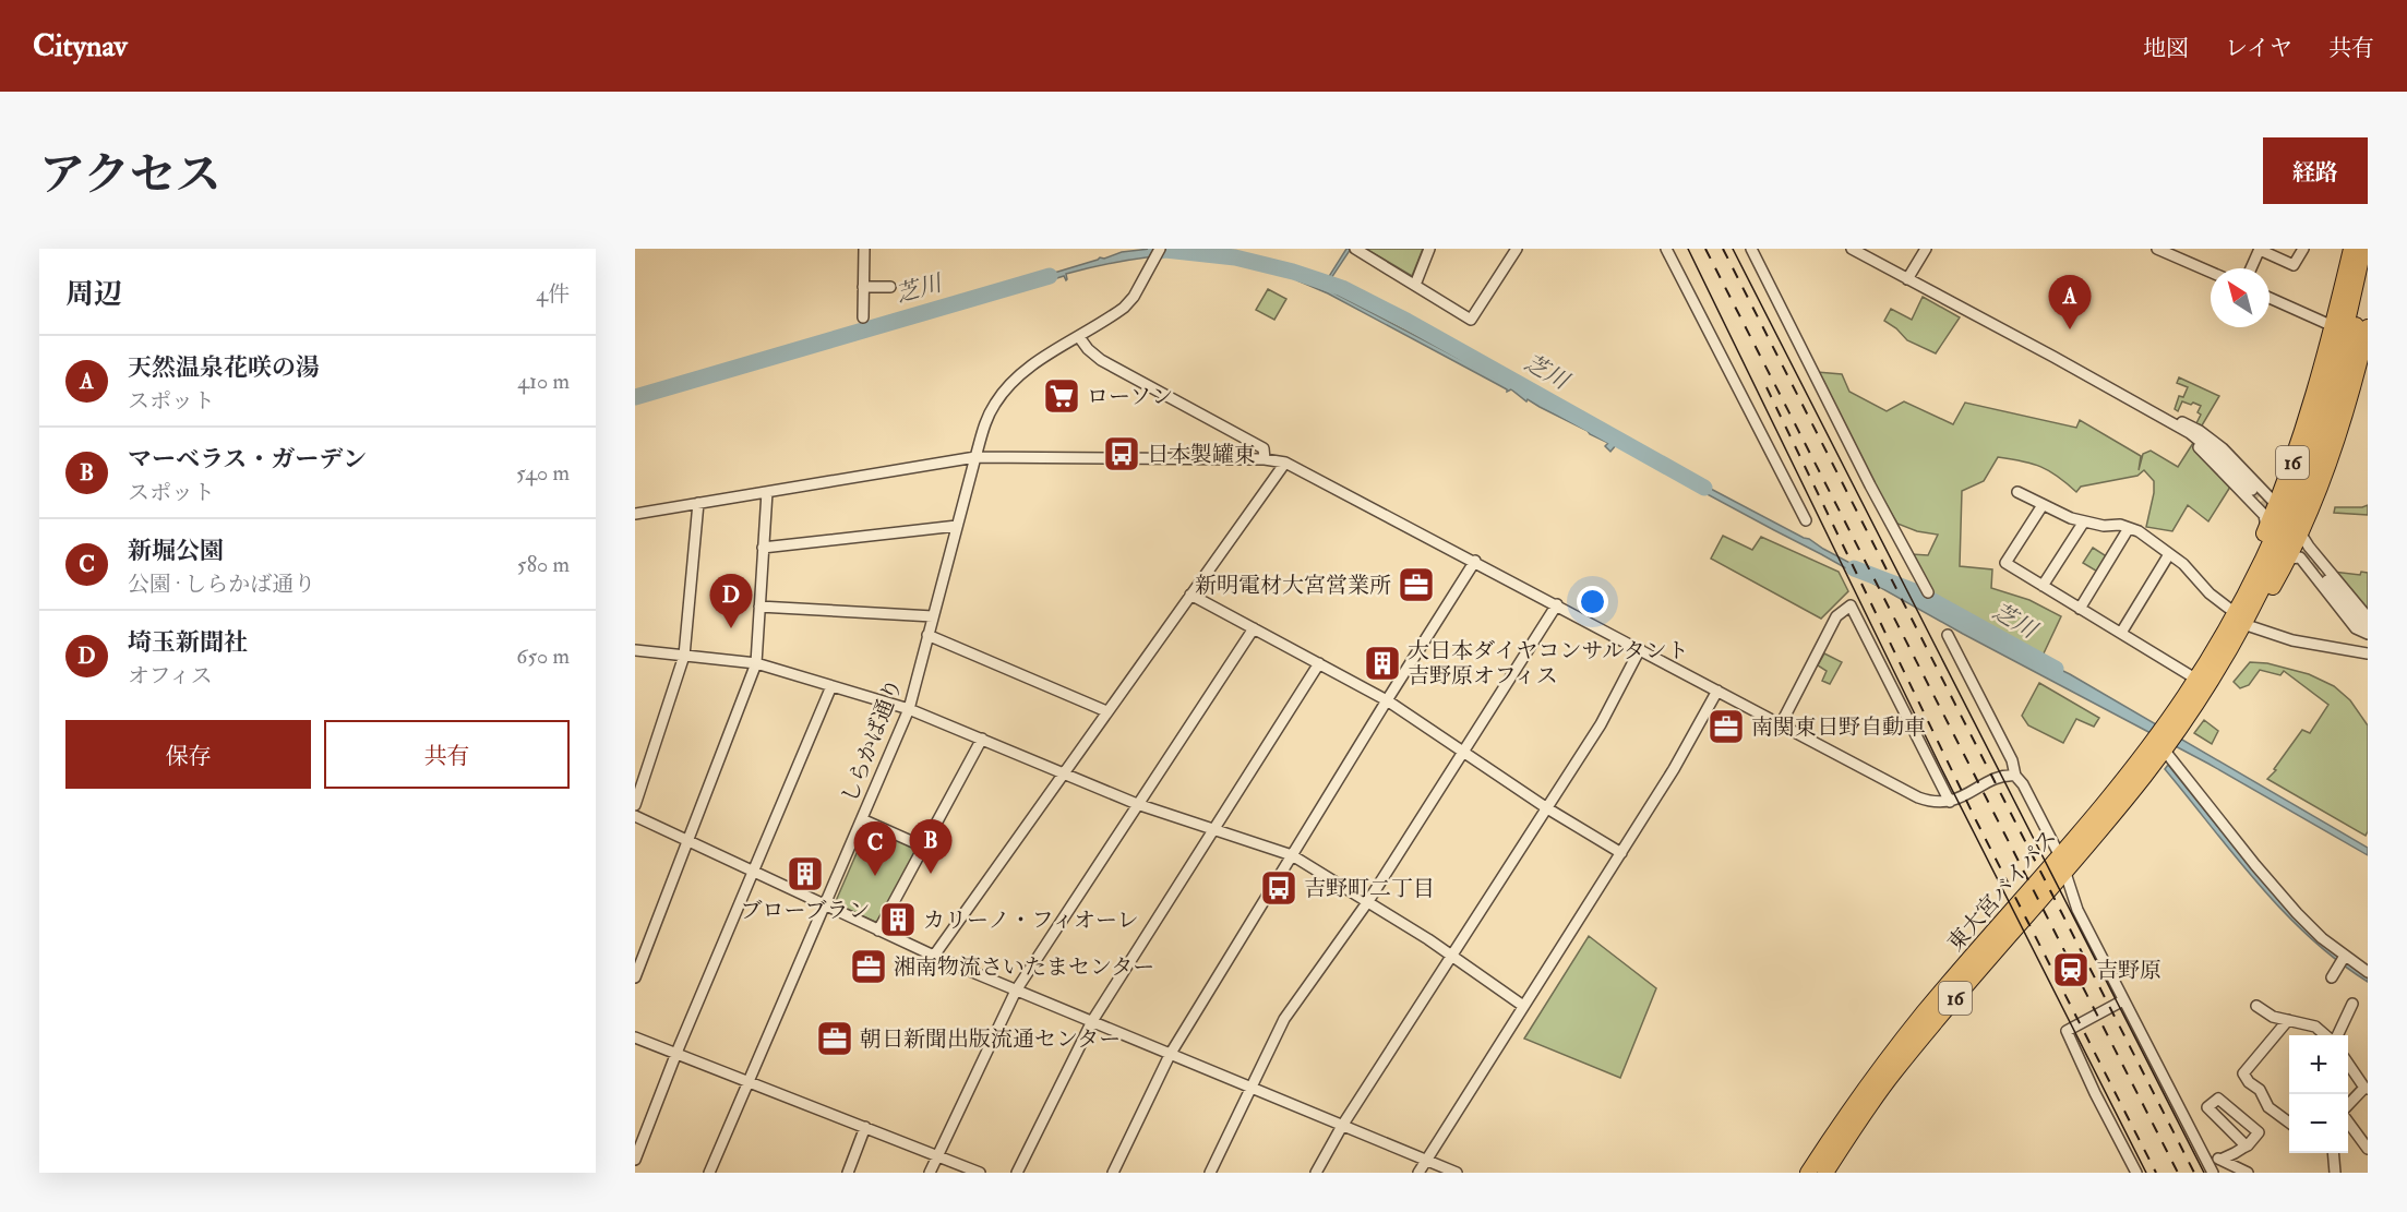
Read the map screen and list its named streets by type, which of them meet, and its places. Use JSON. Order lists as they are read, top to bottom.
{
  "streets": {
    "highway": ["16", "東大宮バイパス"],
    "street": ["しらかば通り"]
  },
  "water": ["芝川"],
  "places": {
    "supermarket": ["ローソン"],
    "bus stop": ["日本製罐東", "吉野町二丁目"],
    "office": [
      "新明電材大宮営業所",
      "南関東日野自動車",
      "湘南物流さいたまセンター",
      "朝日新聞出版流通センター"
    ],
    "building": ["大日本ダイヤコンサルタント 吉野原オフィス", "ブローブラン", "カリーノ・フィオーレ"],
    "station": ["吉野原"]
  },
  "north": "top left",
  "page": {
    "header": "Citynav",
    "nav": ["地図", "レイヤ", "共有"],
    "title": "アクセス",
    "buttons": [
      "経路",
      ["保存", "共有"]
    ],
    "heading": ["周辺", "4件"],
    "pins": [
      "A",
      "D",
      "B",
      "C"
    ],
    "list": [
      {
        "mark": "A",
        "name": "天然温泉花咲の湯",
        "note": "スポット",
        "value": "410 m"
      },
      {
        "mark": "B",
        "name": "マーベラス・ガーデン",
        "note": "スポット",
        "value": "540 m"
      },
      {
        "mark": "C",
        "name": "新堀公園",
        "note": "公園 · しらかば通り",
        "value": "580 m"
      },
      {
        "mark": "D",
        "name": "埼玉新聞社",
        "note": "オフィス",
        "value": "650 m"
      }
    ],
    "map_buttons": ["+", "−"]
  }
}
